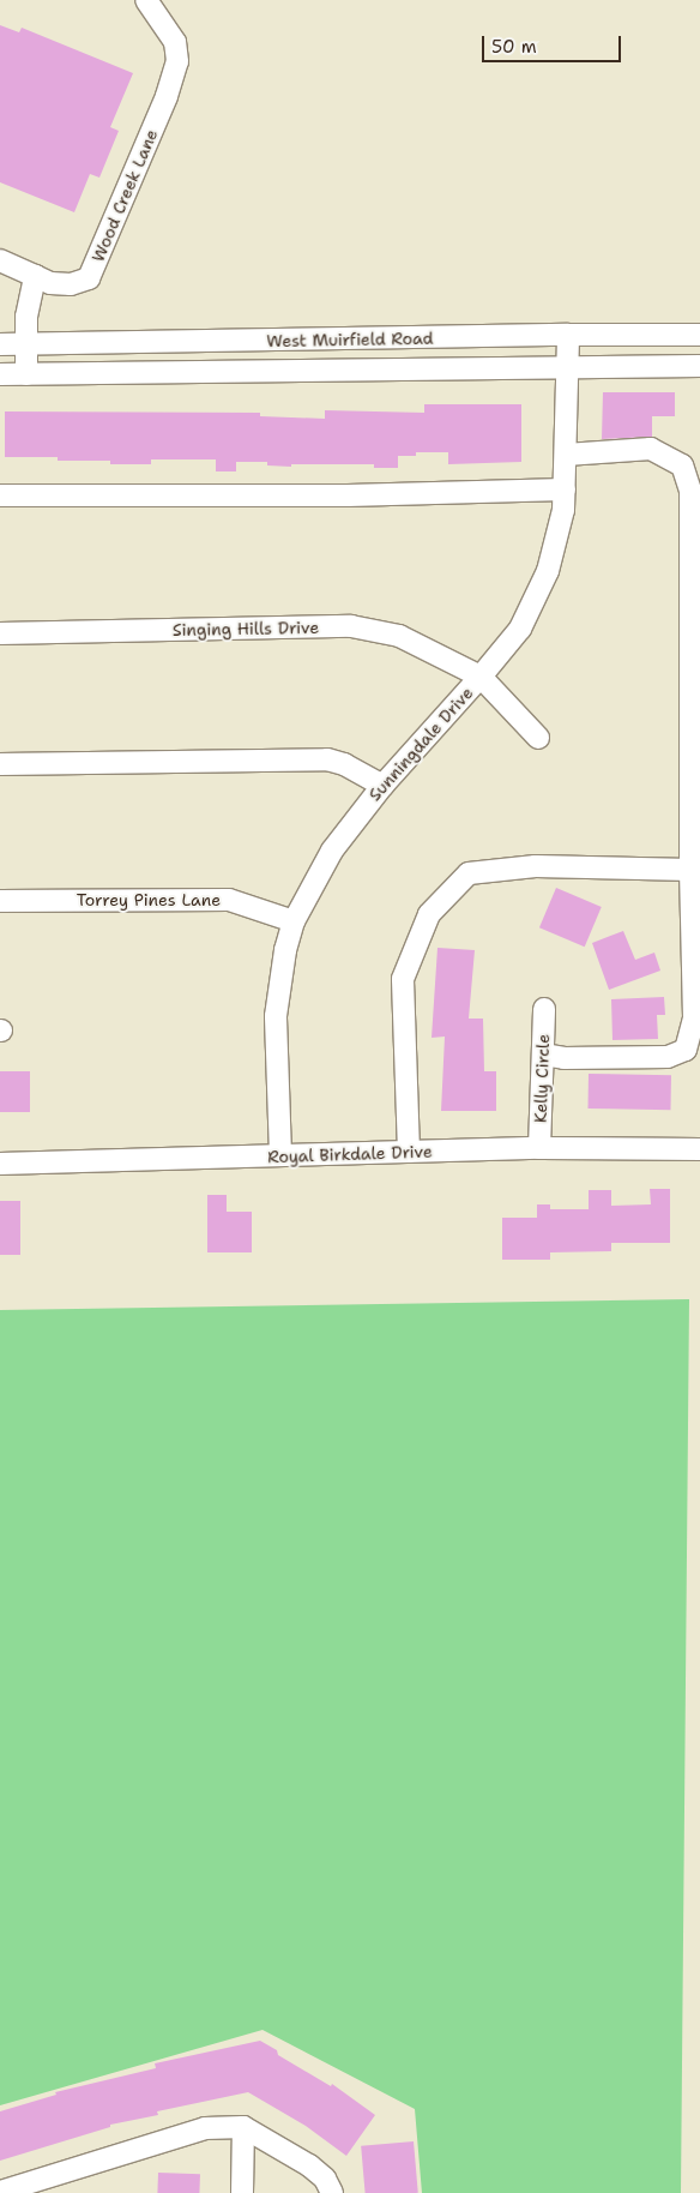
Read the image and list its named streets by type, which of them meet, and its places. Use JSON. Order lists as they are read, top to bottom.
{
  "streets": {
    "street": [
      "Wood Creek Lane",
      "West Muirfield Road",
      "Singing Hills Drive",
      "Sunningdale Drive",
      "Torrey Pines Lane",
      "Kelly Circle",
      "Royal Birkdale Drive"
    ]
  },
  "crossings": [
    ["West Muirfield Road", "Sunningdale Drive"],
    ["Singing Hills Drive", "Sunningdale Drive"],
    ["Sunningdale Drive", "Torrey Pines Lane"],
    ["Sunningdale Drive", "Royal Birkdale Drive"],
    ["Kelly Circle", "Royal Birkdale Drive"]
  ],
  "scale_bar": "50 m"
}
